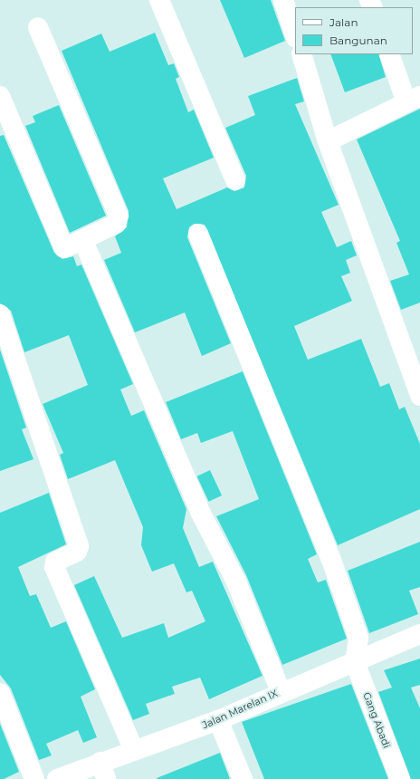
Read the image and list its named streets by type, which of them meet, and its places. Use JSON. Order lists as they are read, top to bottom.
{
  "streets": {
    "street": ["Jalan Marelan IX", "Gang Abadi"]
  },
  "crossings": [
    ["Jalan Marelan IX", "Gang Abadi"]
  ],
  "legend": ["Jalan", "Bangunan"]
}
